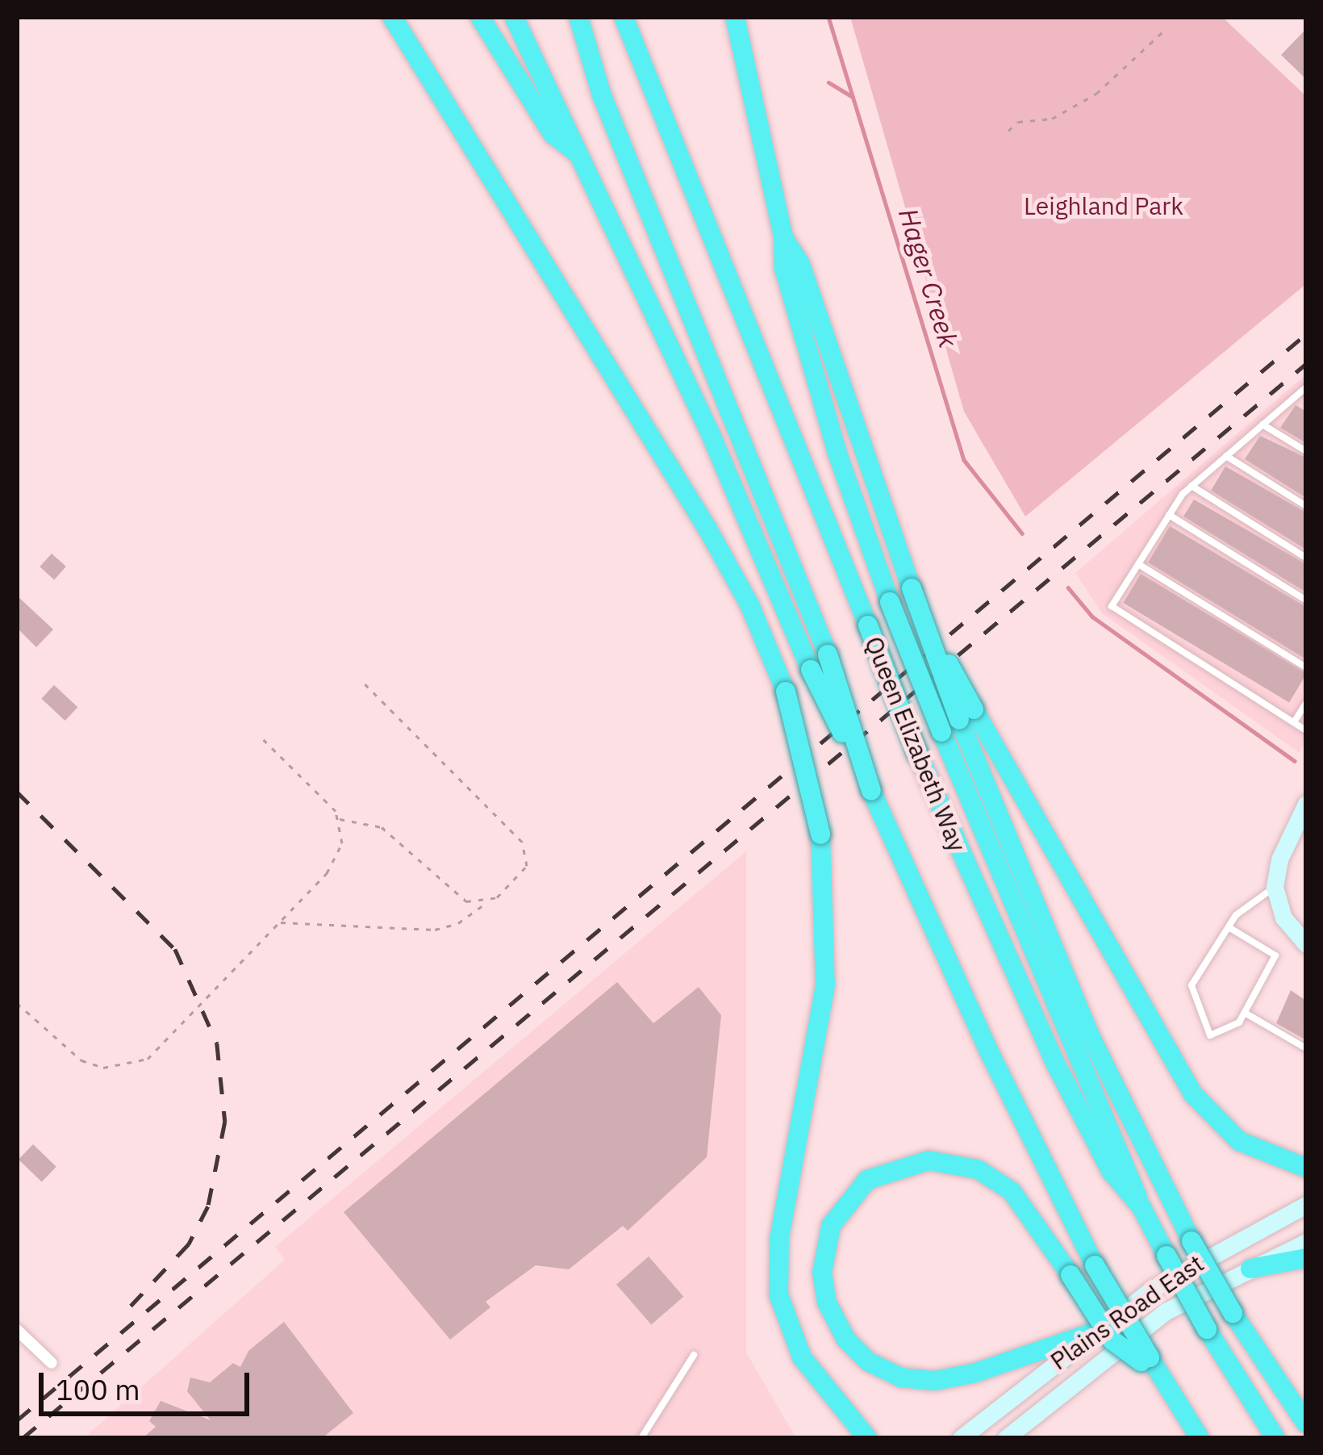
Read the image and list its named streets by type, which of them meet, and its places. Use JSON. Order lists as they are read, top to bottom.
{
  "streets": {
    "highway": ["Queen Elizabeth Way"],
    "main road": ["Plains Road East"]
  },
  "water": ["Hager Creek"],
  "parks": ["Leighland Park"],
  "scale_bar": "100 m"
}
